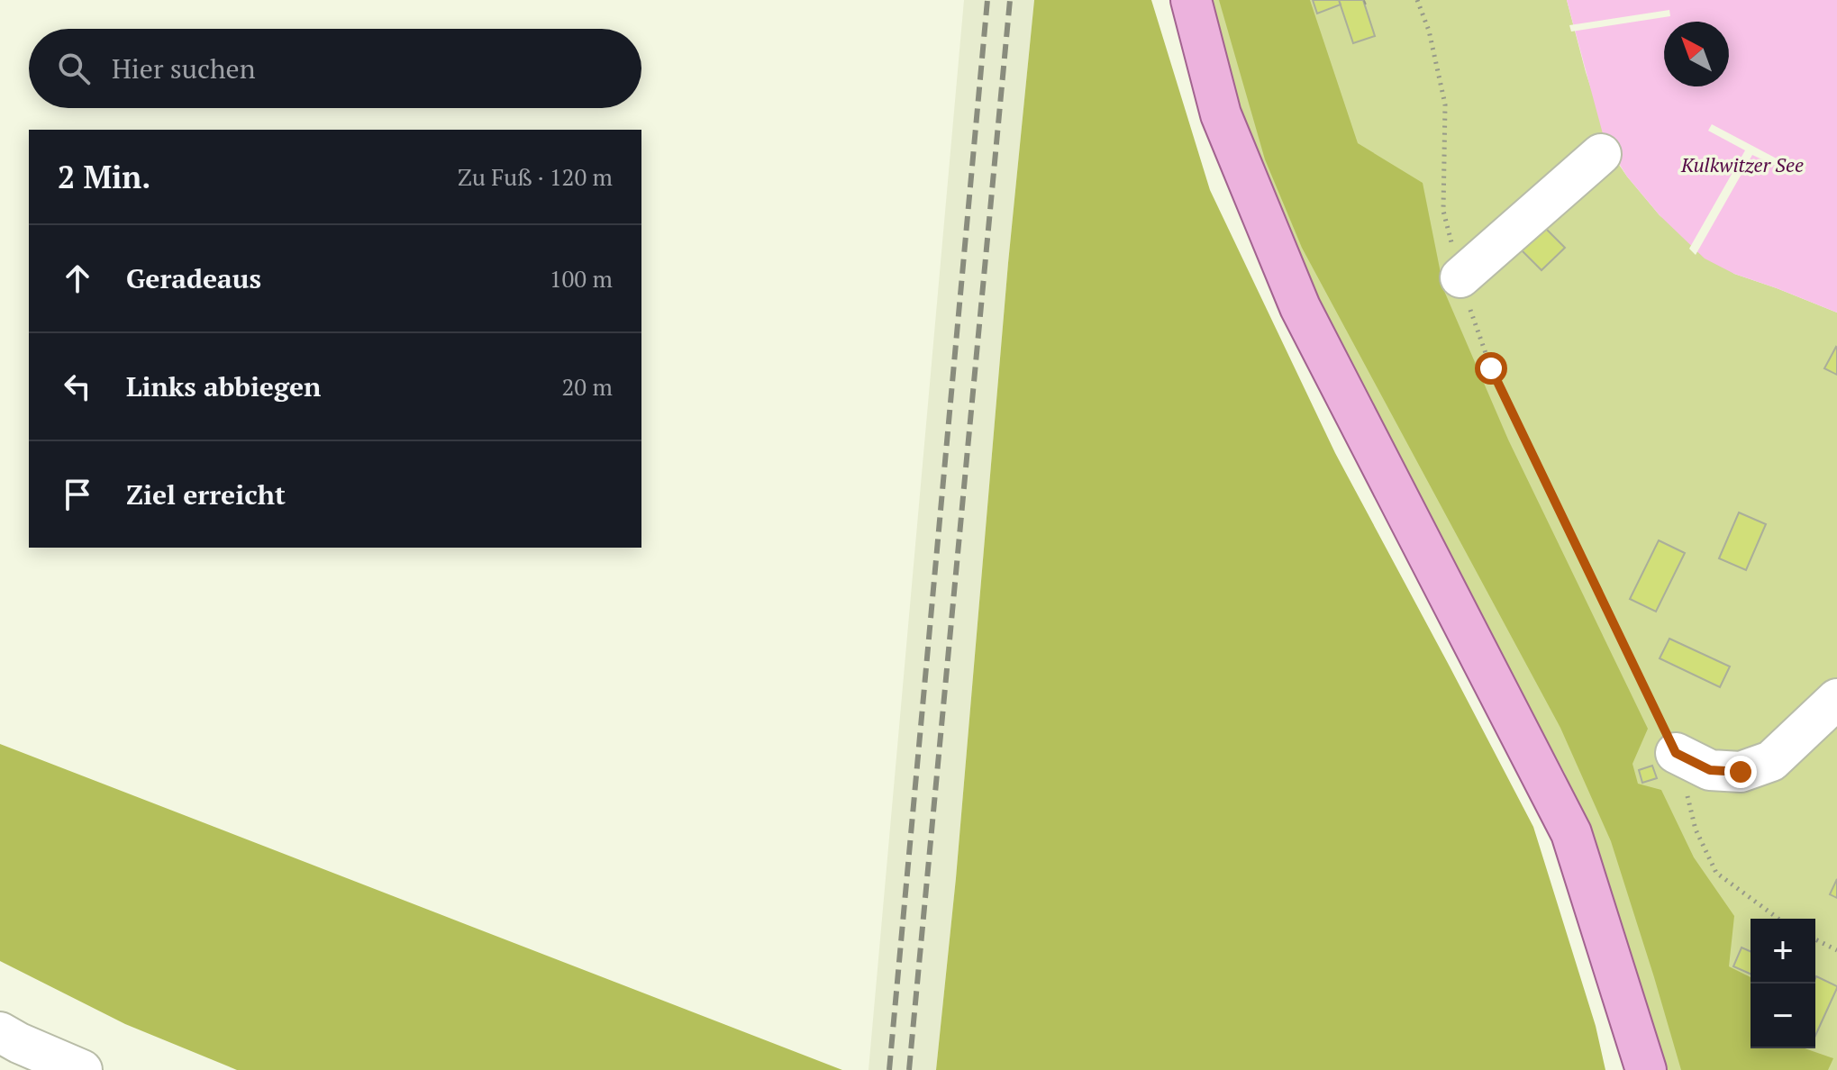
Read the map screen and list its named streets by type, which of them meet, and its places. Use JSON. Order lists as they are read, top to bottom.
{
  "water": ["Kulkwitzer See"],
  "north": "top left",
  "page": {
    "search": "Hier suchen",
    "heading": ["2 Min.", "Zu Fuß · 120 m"],
    "list": [
      ["Geradeaus", "100 m"],
      ["Links abbiegen", "20 m"],
      "Ziel erreicht"
    ],
    "map_buttons": ["+", "−"]
  }
}
